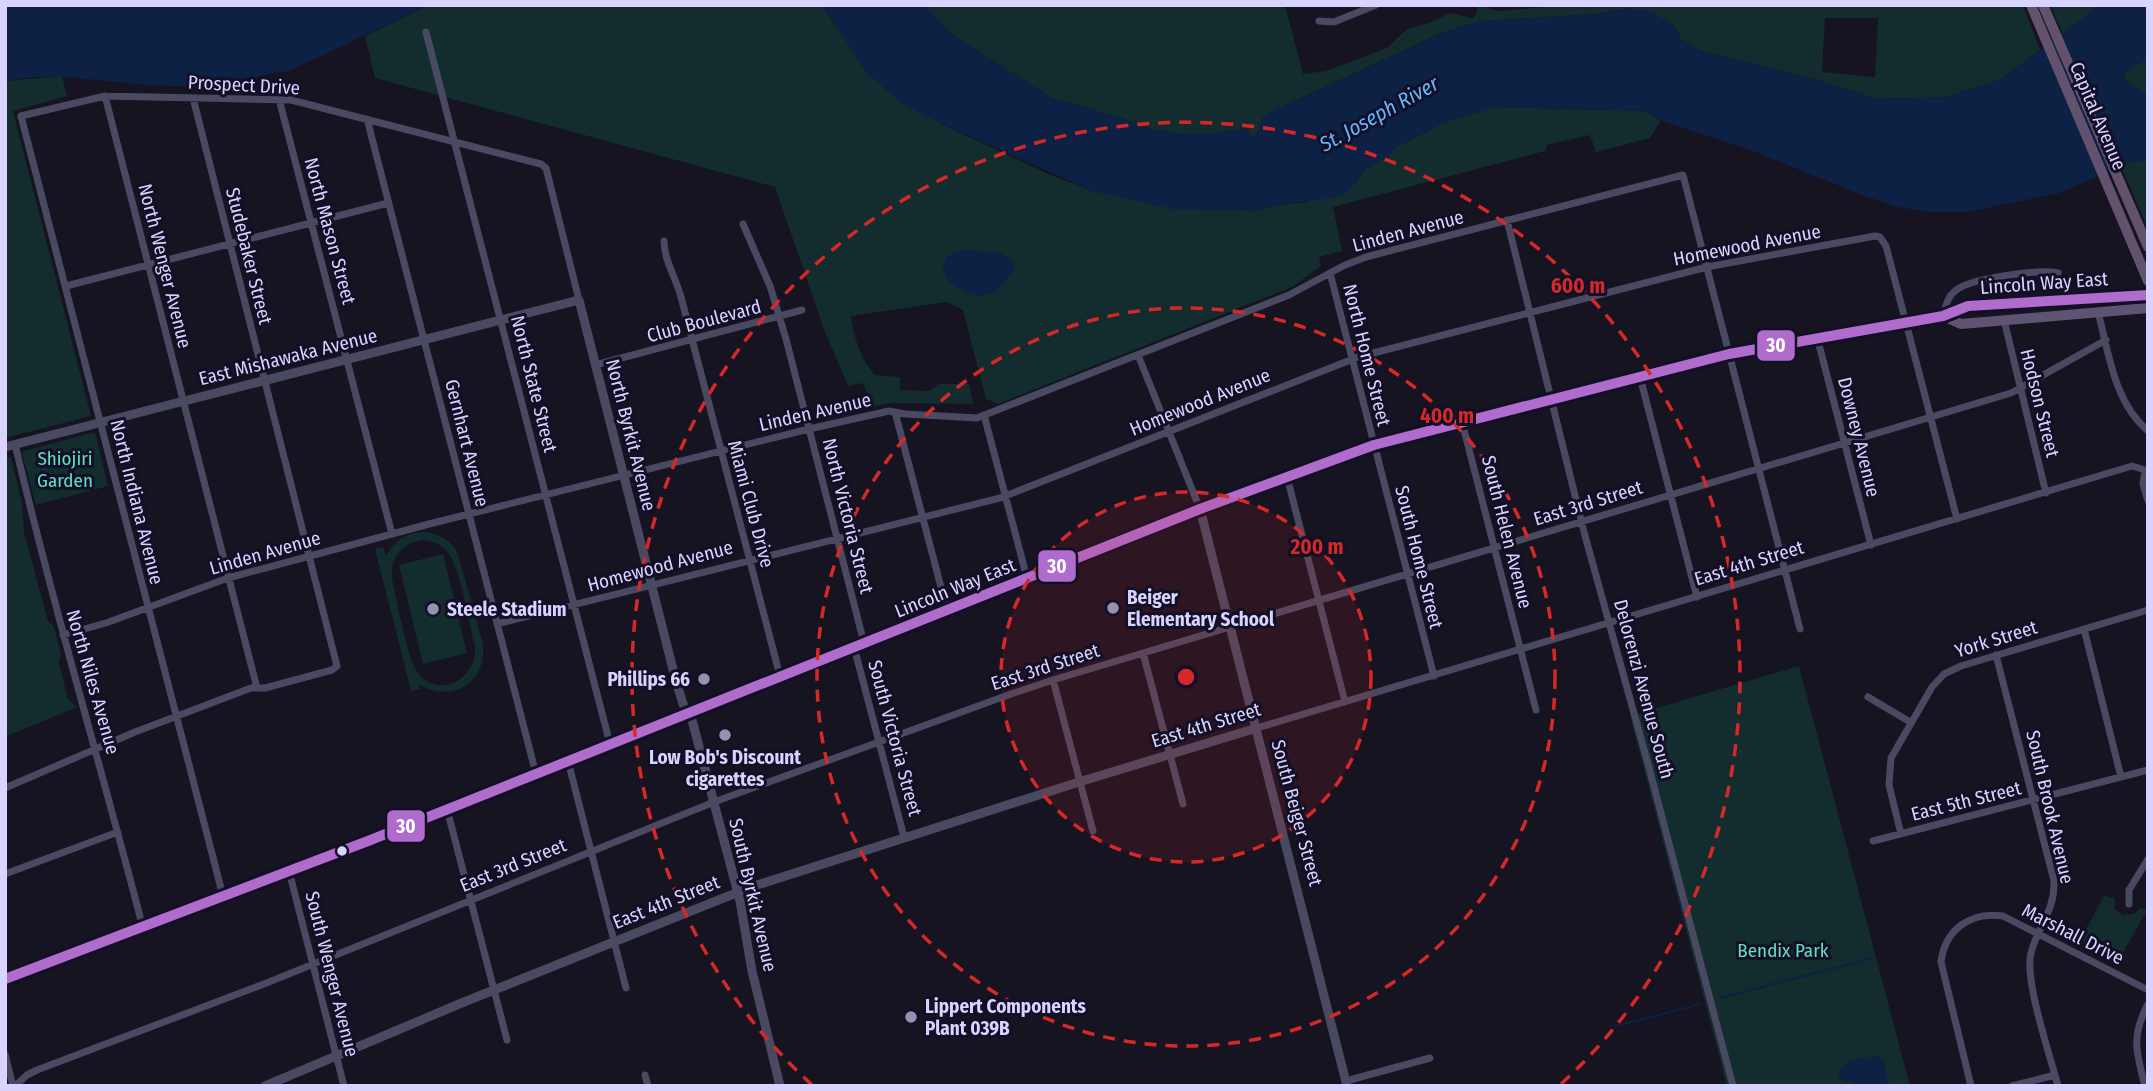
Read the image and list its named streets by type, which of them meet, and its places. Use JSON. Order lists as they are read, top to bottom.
{
  "streets": {
    "highway": ["Capital Avenue"],
    "main road": ["Lincoln Way East"],
    "street": [
      "Prospect Drive",
      "North Mason Street",
      "Linden Avenue",
      "Homewood Avenue",
      "Studebaker Street",
      "North Wenger Avenue",
      "Club Boulevard",
      "North Home Street",
      "East Mishawaka Avenue",
      "North State Street",
      "Hodson Street",
      "North Byrkit Avenue",
      "Downey Avenue",
      "Gernhart Avenue",
      "North Indiana Avenue",
      "East 3rd Street",
      "Miami Club Drive",
      "North Victoria Street",
      "South Helen Avenue",
      "South Home Street",
      "East 4th Street",
      "York Street",
      "North Niles Avenue",
      "Delorenzi Avenue South",
      "South Victoria Street",
      "East 5th Street",
      "South Brook Avenue",
      "South Beiger Street",
      "South Byrkit Avenue",
      "Marshall Drive",
      "South Wenger Avenue"
    ]
  },
  "crossings": [
    ["Prospect Drive", "North Mason Street"],
    ["Prospect Drive", "Studebaker Street"],
    ["Prospect Drive", "North Wenger Avenue"],
    ["Prospect Drive", "North State Street"],
    ["Prospect Drive", "North Byrkit Avenue"],
    ["Prospect Drive", "Gernhart Avenue"],
    ["Prospect Drive", "North Indiana Avenue"],
    ["North Mason Street", "Linden Avenue"],
    ["North Mason Street", "East Mishawaka Avenue"],
    ["Linden Avenue", "Homewood Avenue"],
    ["Linden Avenue", "Studebaker Street"],
    ["Linden Avenue", "North Wenger Avenue"],
    ["Linden Avenue", "North Home Street"],
    ["Linden Avenue", "North State Street"],
    ["Linden Avenue", "North Byrkit Avenue"],
    ["Linden Avenue", "Gernhart Avenue"],
    ["Linden Avenue", "North Indiana Avenue"],
    ["Linden Avenue", "Miami Club Drive"],
    ["Linden Avenue", "North Victoria Street"],
    ["Linden Avenue", "North Niles Avenue"],
    ["Linden Avenue", "Delorenzi Avenue South"],
    ["Homewood Avenue", "Lincoln Way East"],
    ["Homewood Avenue", "North Home Street"],
    ["Homewood Avenue", "North State Street"],
    ["Homewood Avenue", "North Byrkit Avenue"],
    ["Homewood Avenue", "Gernhart Avenue"],
    ["Homewood Avenue", "Miami Club Drive"],
    ["Homewood Avenue", "North Victoria Street"],
    ["Homewood Avenue", "Delorenzi Avenue South"],
    ["Studebaker Street", "North Wenger Avenue"],
    ["Studebaker Street", "East Mishawaka Avenue"],
    ["North Wenger Avenue", "East Mishawaka Avenue"],
    ["Lincoln Way East", "North Home Street"],
    ["Lincoln Way East", "North State Street"],
    ["Lincoln Way East", "Hodson Street"],
    ["Lincoln Way East", "North Byrkit Avenue"],
    ["Lincoln Way East", "Downey Avenue"],
    ["Lincoln Way East", "Gernhart Avenue"],
    ["Lincoln Way East", "North Indiana Avenue"],
    ["Lincoln Way East", "Miami Club Drive"],
    ["Lincoln Way East", "North Victoria Street"],
    ["Lincoln Way East", "South Helen Avenue"],
    ["Lincoln Way East", "South Home Street"],
    ["Lincoln Way East", "North Niles Avenue"],
    ["Lincoln Way East", "Delorenzi Avenue South"],
    ["Lincoln Way East", "South Victoria Street"],
    ["Lincoln Way East", "South Beiger Street"],
    ["Lincoln Way East", "South Byrkit Avenue"],
    ["Lincoln Way East", "South Wenger Avenue"],
    ["Club Boulevard", "North Byrkit Avenue"],
    ["Club Boulevard", "Miami Club Drive"],
    ["Club Boulevard", "North Victoria Street"],
    ["North Home Street", "South Home Street"],
    ["East Mishawaka Avenue", "North State Street"],
    ["East Mishawaka Avenue", "North Byrkit Avenue"],
    ["East Mishawaka Avenue", "Gernhart Avenue"],
    ["East Mishawaka Avenue", "North Indiana Avenue"],
    ["East Mishawaka Avenue", "North Niles Avenue"],
    ["Hodson Street", "East 3rd Street"],
    ["Hodson Street", "East 4th Street"],
    ["North Byrkit Avenue", "South Byrkit Avenue"],
    ["Downey Avenue", "East 3rd Street"],
    ["Downey Avenue", "East 4th Street"],
    ["East 3rd Street", "South Helen Avenue"],
    ["East 3rd Street", "South Home Street"],
    ["East 3rd Street", "Delorenzi Avenue South"],
    ["East 3rd Street", "South Victoria Street"],
    ["East 3rd Street", "South Beiger Street"],
    ["East 3rd Street", "South Byrkit Avenue"],
    ["East 3rd Street", "South Wenger Avenue"],
    ["North Victoria Street", "South Victoria Street"],
    ["South Helen Avenue", "East 4th Street"],
    ["South Home Street", "East 4th Street"],
    ["East 4th Street", "Delorenzi Avenue South"],
    ["East 4th Street", "South Victoria Street"],
    ["East 4th Street", "South Beiger Street"],
    ["East 4th Street", "South Byrkit Avenue"],
    ["East 4th Street", "South Wenger Avenue"],
    ["York Street", "East 5th Street"],
    ["York Street", "South Brook Avenue"],
    ["East 5th Street", "South Brook Avenue"],
    ["South Brook Avenue", "Marshall Drive"]
  ],
  "water": ["St. Joseph River"],
  "parks": ["Shiojiri Garden", "Bendix Park"],
  "places": [
    "Beiger Elementary School",
    "Steele Stadium",
    "Phillips 66",
    "Low Bob's Discount cigarettes",
    "Lippert Components Plant 039B"
  ],
  "lines": ["transit line 30"],
  "rings": ["600 m", "400 m", "200 m"]
}
